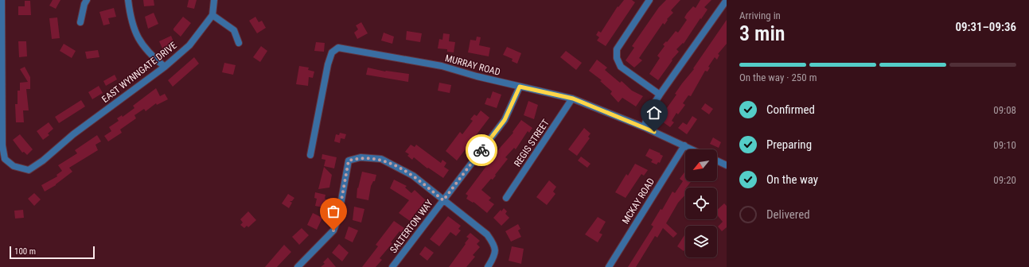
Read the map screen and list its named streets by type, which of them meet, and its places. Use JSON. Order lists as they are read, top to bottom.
{
  "streets": {
    "street": [
      "MURRAY ROAD",
      "EAST WYNNGATE DRIVE",
      "REGIS STREET",
      "MCKAY ROAD",
      "SALTERTON WAY"
    ]
  },
  "crossings": [
    ["MURRAY ROAD", "REGIS STREET"],
    ["MURRAY ROAD", "MCKAY ROAD"],
    ["MURRAY ROAD", "SALTERTON WAY"]
  ],
  "scale_bar": "100 m",
  "north": "bottom left",
  "page": {
    "heading": ["3 min", "Arriving in", "09:31–09:36"],
    "bar": "On the way · 250 m",
    "list": [
      ["Confirmed", "09:08"],
      ["Preparing", "09:10"],
      ["On the way", "09:20"],
      "Delivered"
    ],
    "scale": "100 m"
  }
}
